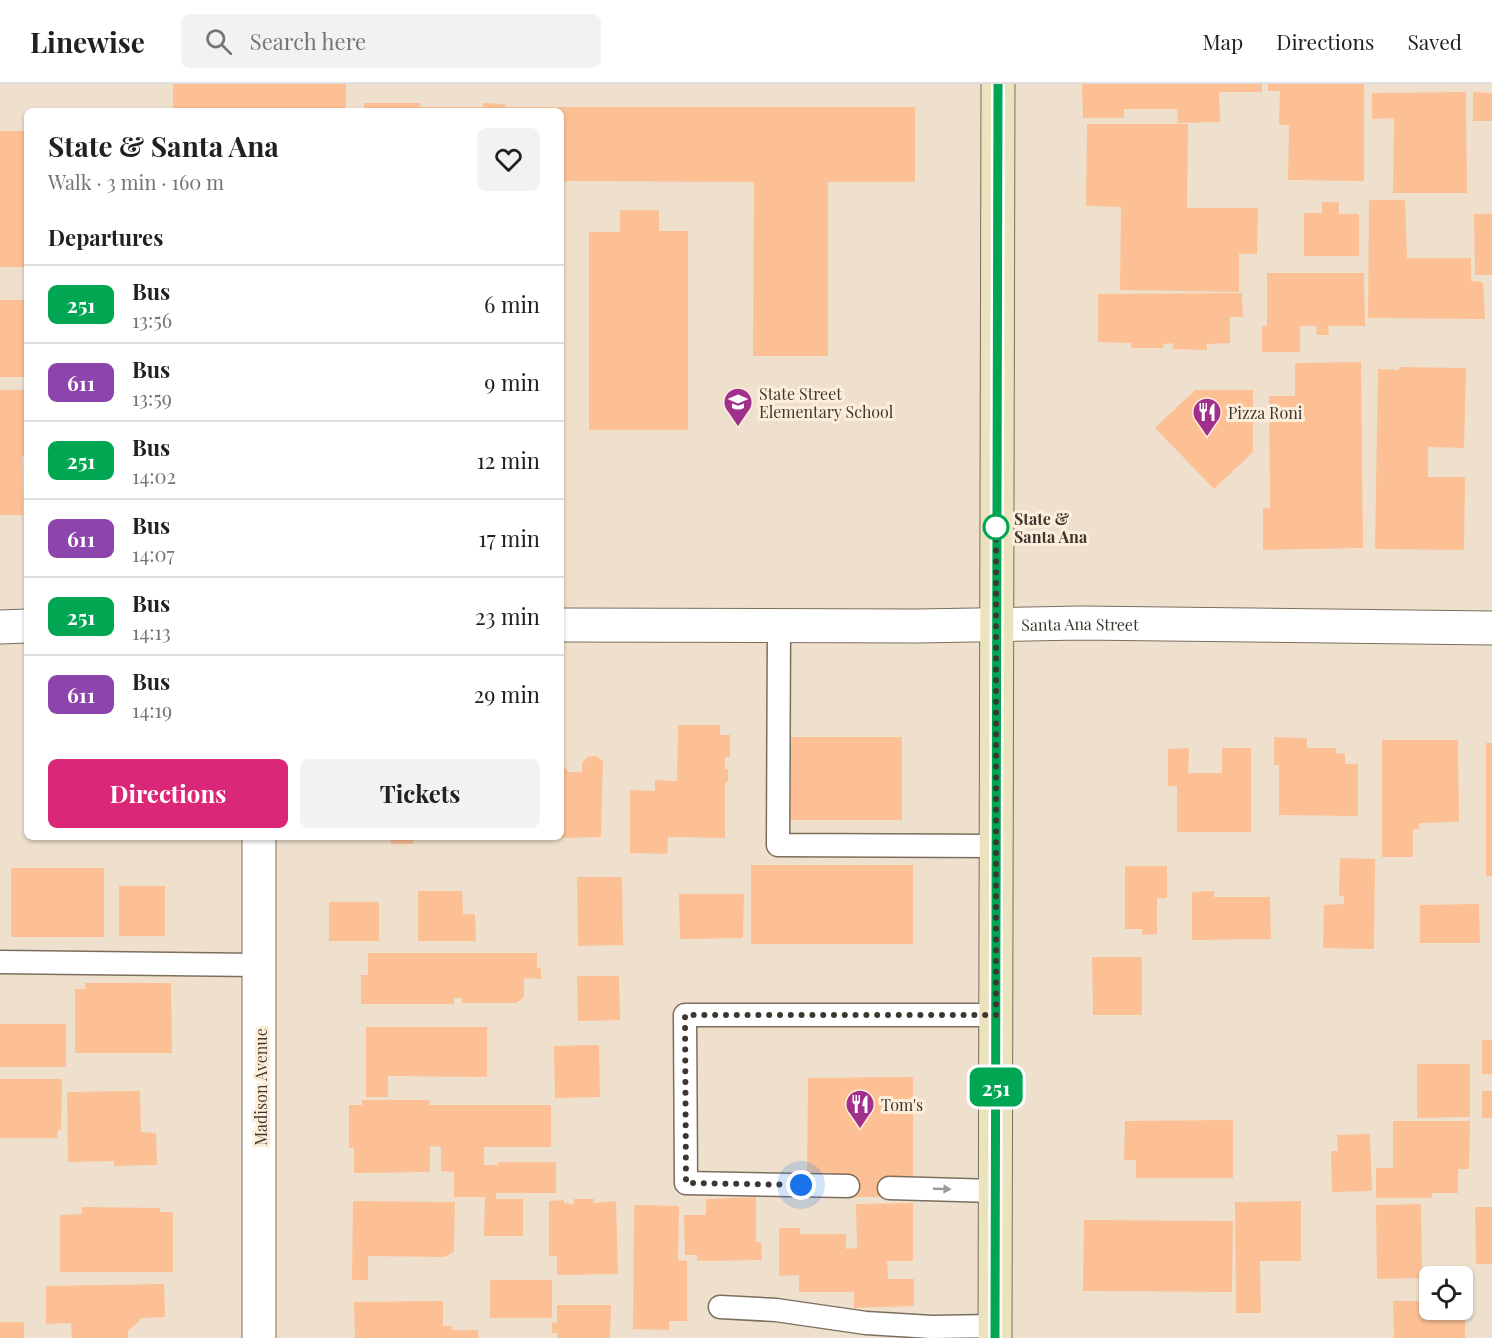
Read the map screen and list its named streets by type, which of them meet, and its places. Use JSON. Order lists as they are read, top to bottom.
{
  "streets": {
    "street": ["Santa Ana Street", "Madison Avenue"]
  },
  "places": {
    "school or university": ["State Street Elementary School"],
    "restaurant": ["Pizza Roni", "Tom's"],
    "other": ["State & Santa Ana"]
  },
  "lines": ["bus line 251"],
  "page": {
    "header": "Linewise",
    "search": "Search here",
    "nav": ["Map", "Directions", "Saved"],
    "on_map": "251",
    "heading": [
      ["State & Santa Ana", "Walk · 3 min · 160 m"],
      "Departures"
    ],
    "list": [
      {
        "mark": "251",
        "name": "Bus",
        "note": "13:56",
        "value": "6 min"
      },
      {
        "mark": "611",
        "name": "Bus",
        "note": "13:59",
        "value": "9 min"
      },
      {
        "mark": "251",
        "name": "Bus",
        "note": "14:02",
        "value": "12 min"
      },
      {
        "mark": "611",
        "name": "Bus",
        "note": "14:07",
        "value": "17 min"
      },
      {
        "mark": "251",
        "name": "Bus",
        "note": "14:13",
        "value": "23 min"
      },
      {
        "mark": "611",
        "name": "Bus",
        "note": "14:19",
        "value": "29 min"
      }
    ],
    "buttons": ["Directions", "Tickets"]
  }
}
